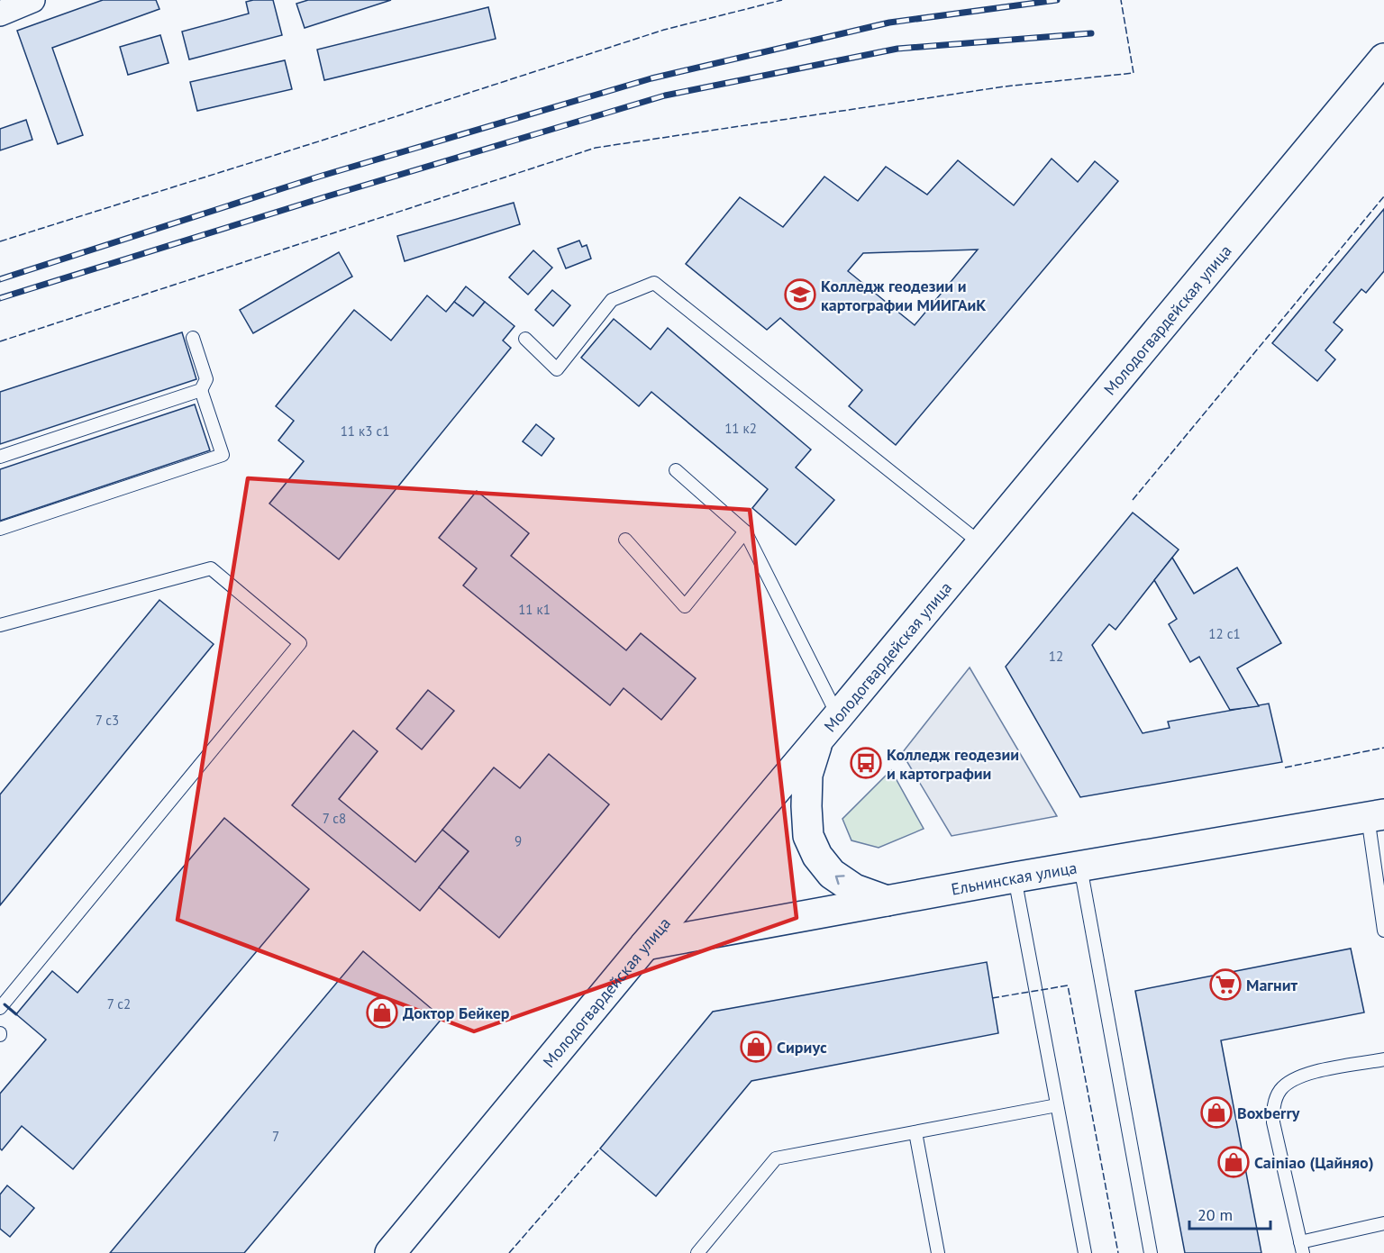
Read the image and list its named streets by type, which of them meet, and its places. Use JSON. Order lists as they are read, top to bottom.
{
  "streets": {
    "street": ["Молодогвардейская улица", "Ельнинская улица"]
  },
  "crossings": [
    ["Молодогвардейская улица", "Ельнинская улица"]
  ],
  "places": {
    "school or university": ["Колледж геодезии и картографии МИИГАиК"],
    "bus stop": ["Колледж геодезии и картографии"],
    "supermarket": ["Магнит"],
    "shop": [
      "Доктор Бейкер",
      "Сириус",
      "Boxberry",
      "Cainiao (Цайняо)"
    ]
  },
  "house_numbers": [
    "11 к2",
    "11 к3 с1",
    "11 к1",
    "12 с1",
    "12",
    "7 с3",
    "7 с8",
    "9",
    "7 с2",
    "7"
  ],
  "scale_bar": "20 m"
}
